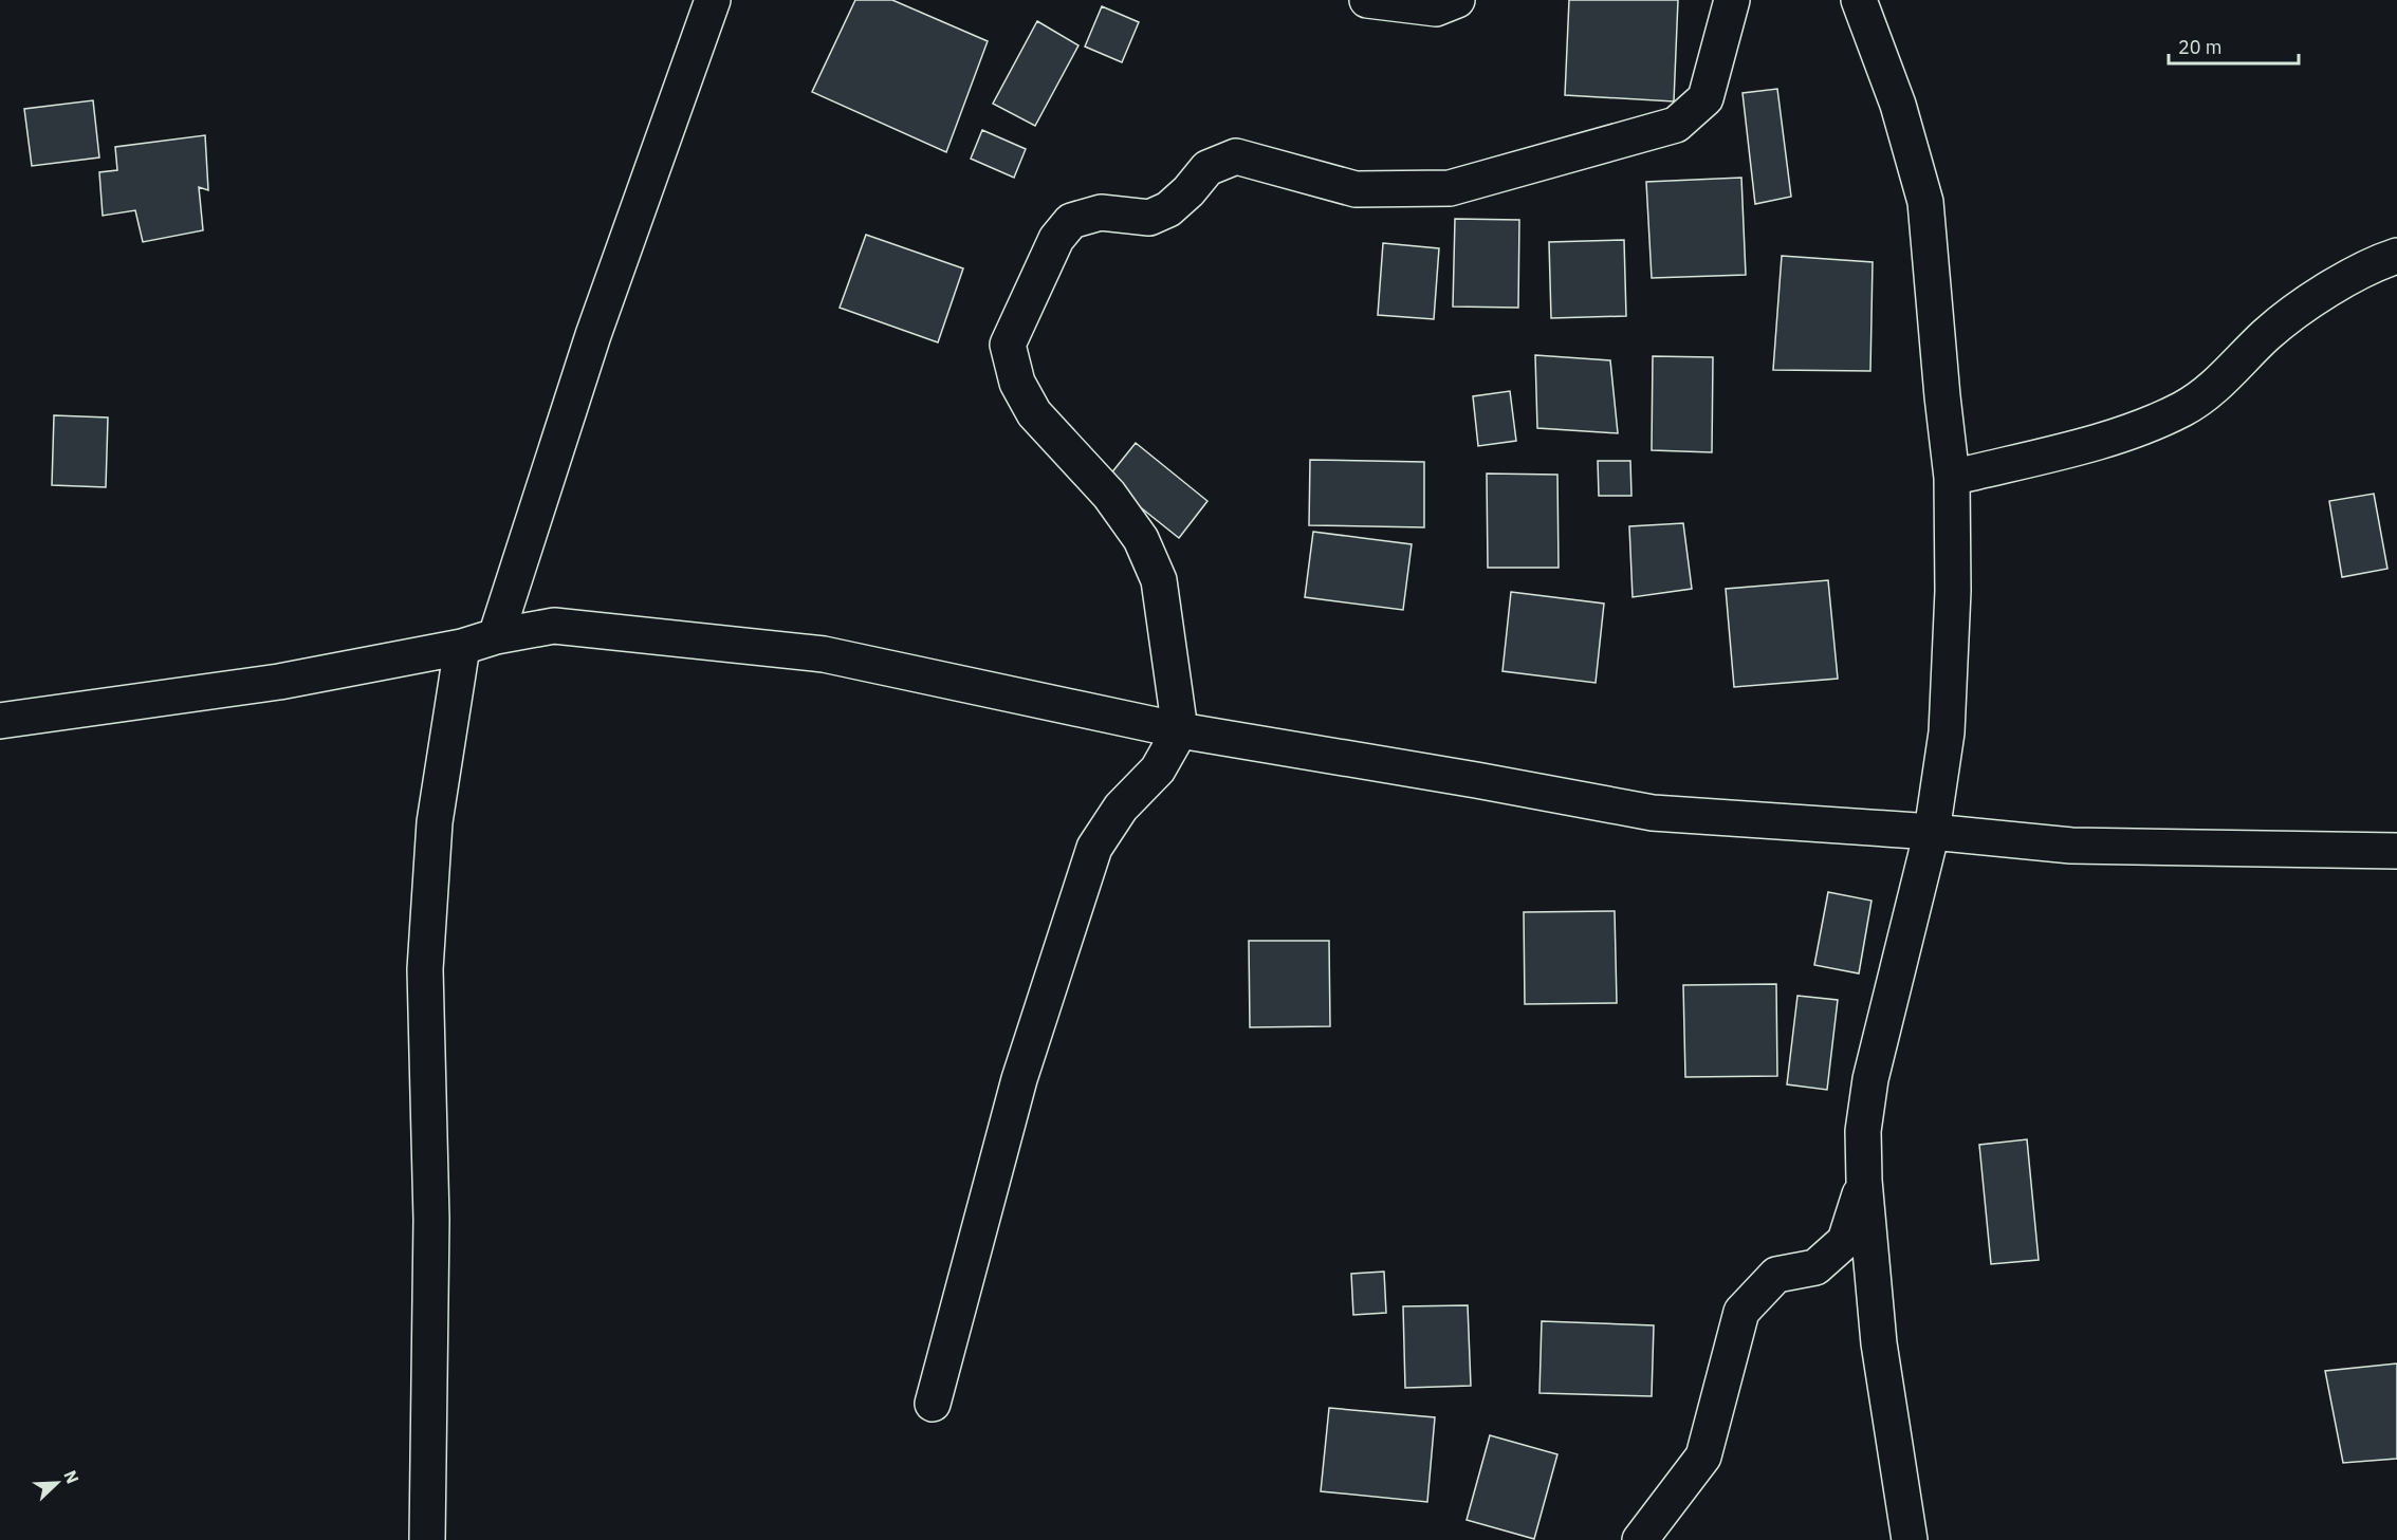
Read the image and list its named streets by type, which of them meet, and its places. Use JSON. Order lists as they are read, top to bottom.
{
  "scale_bar": "20 m",
  "north": "top right"
}
